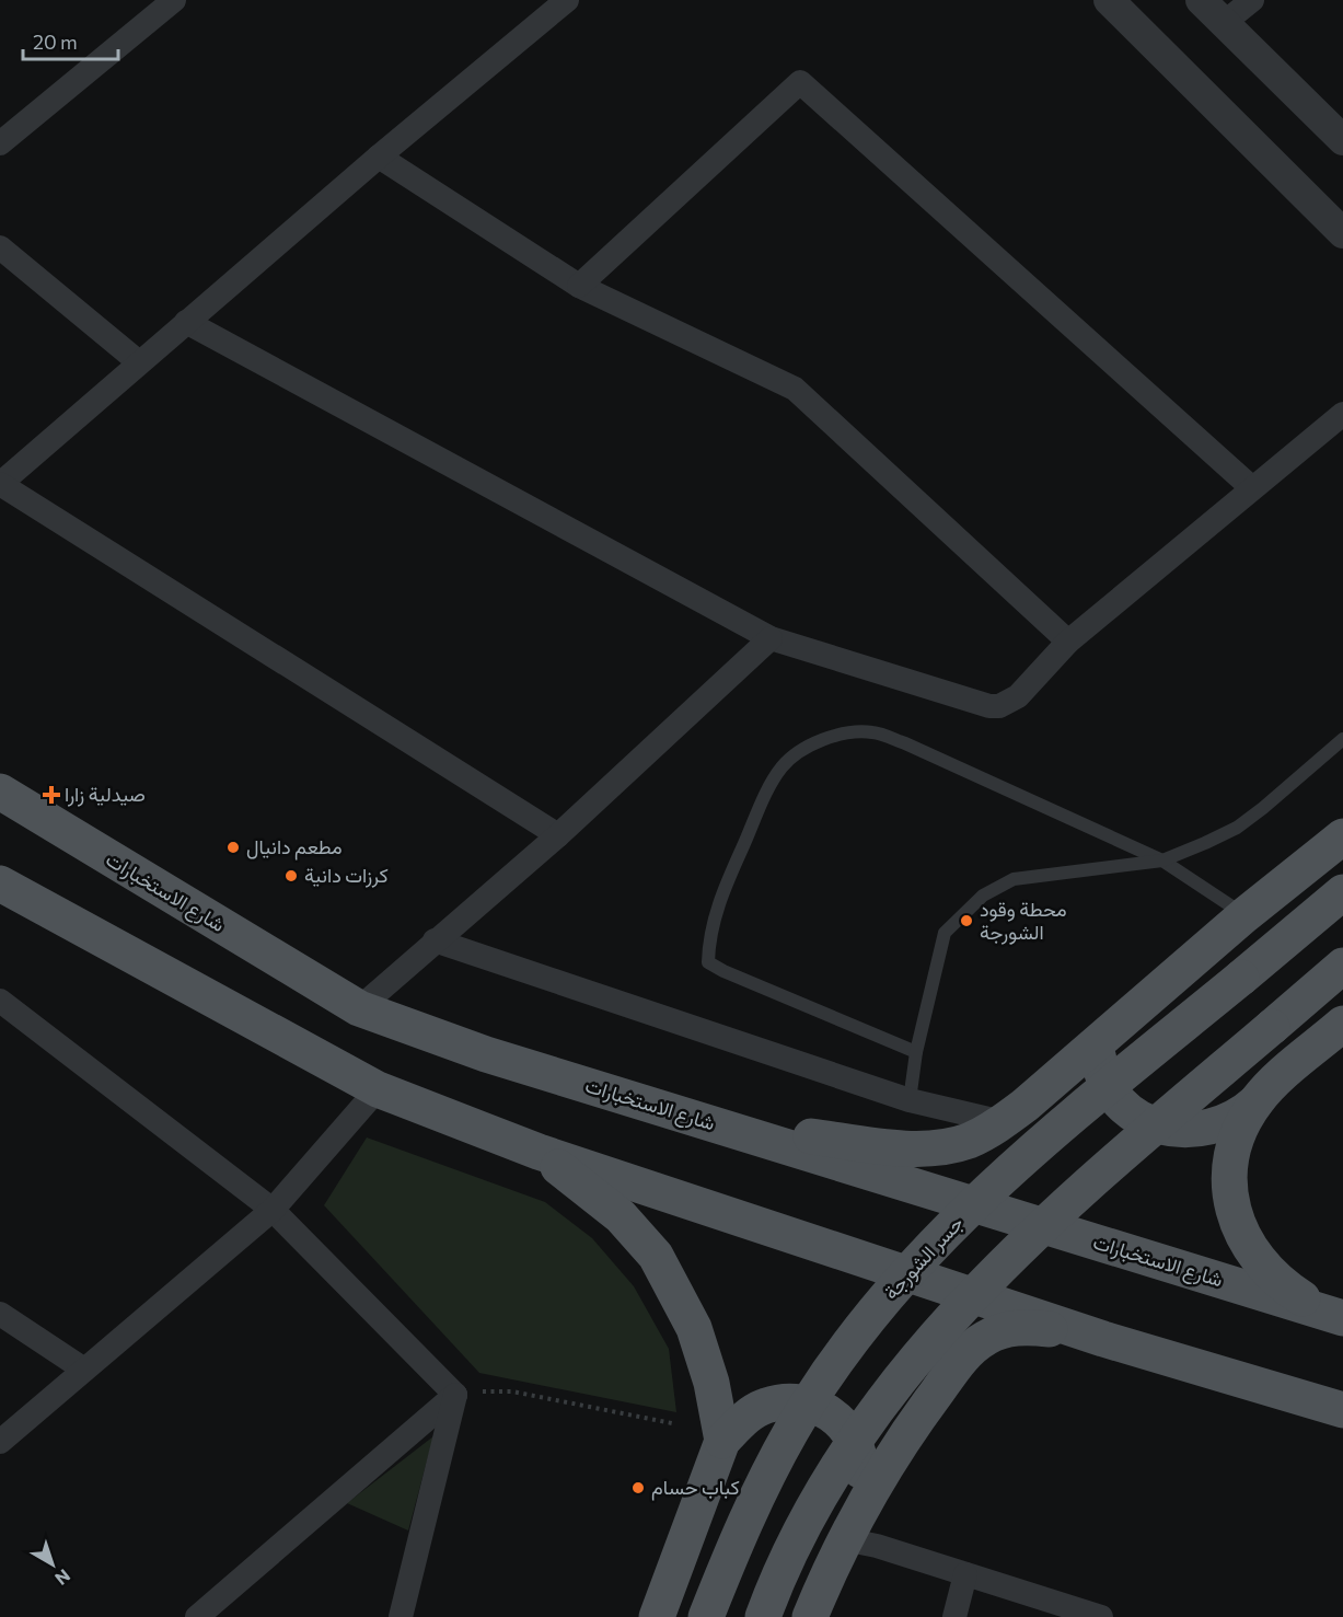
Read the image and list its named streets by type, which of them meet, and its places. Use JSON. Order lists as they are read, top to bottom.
{
  "streets": {
    "main road": ["شارع الاستخبارات", "جسر الشورجة"]
  },
  "places": {
    "health": ["صيدلية زارا"],
    "other": [
      "مطعم دانيال",
      "كرزات دانية",
      "محطة وقود الشورجة",
      "كباب حسام"
    ]
  },
  "scale_bar": "20 m",
  "north": "bottom right"
}
